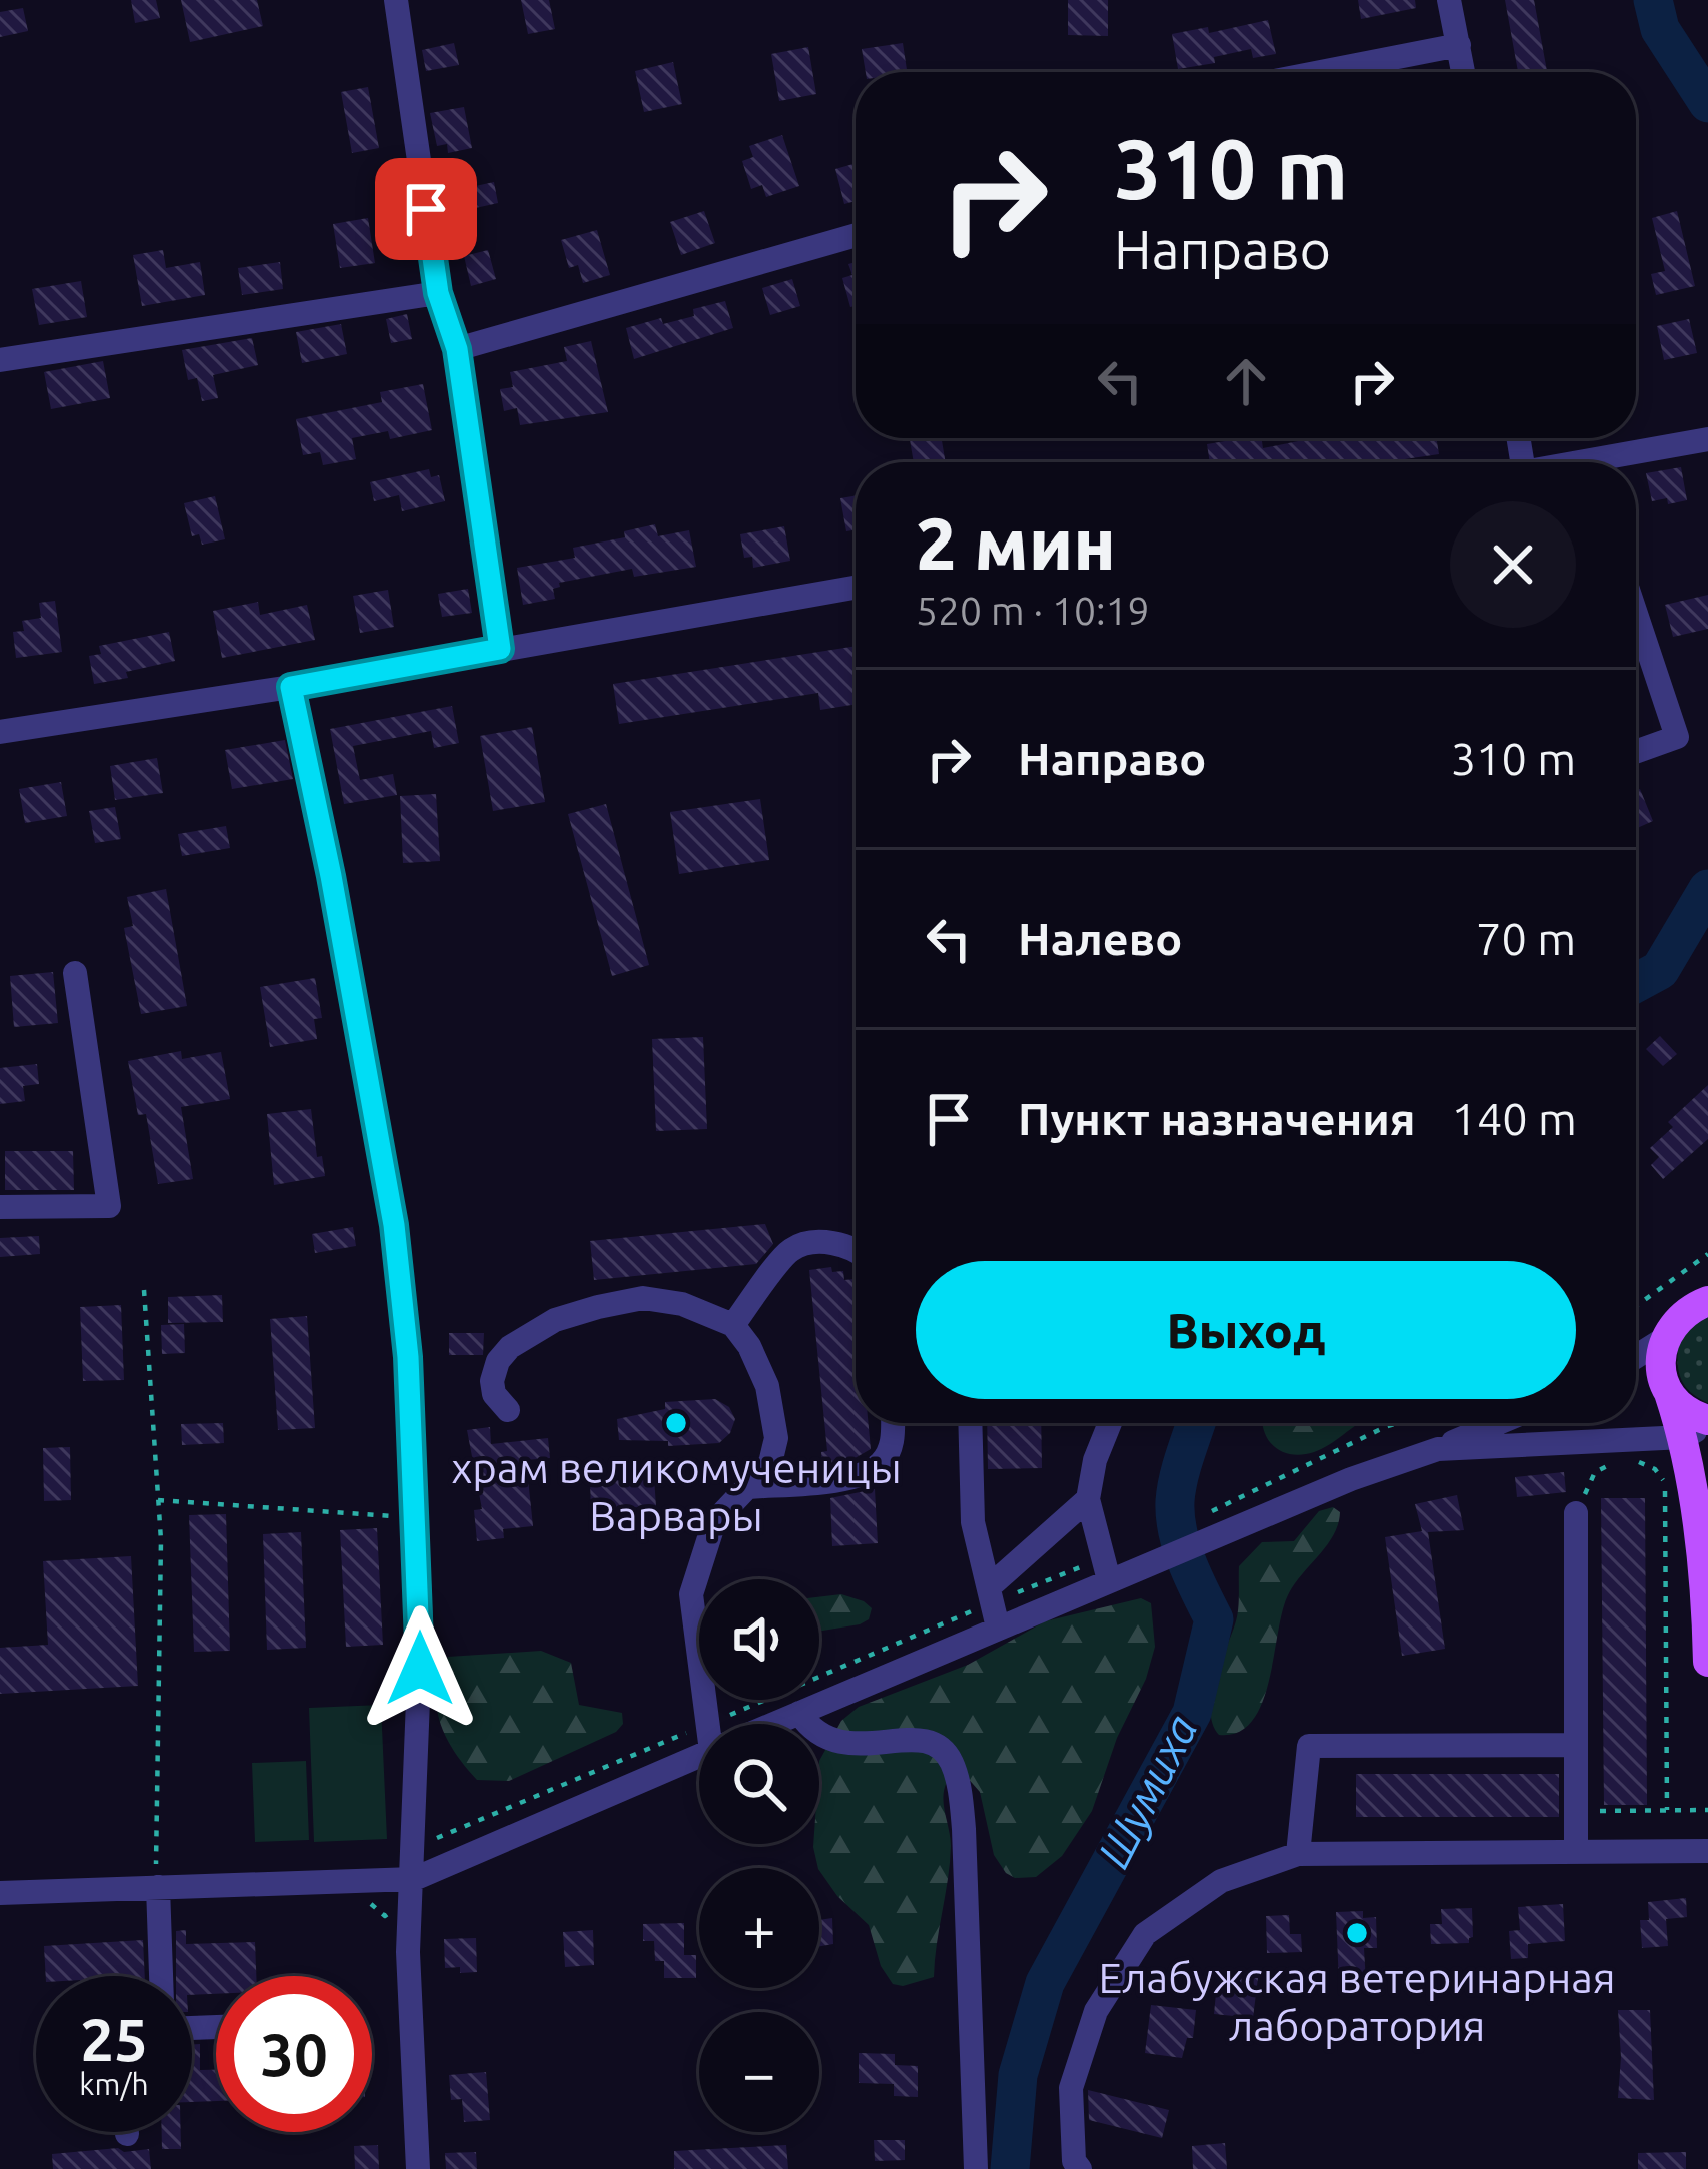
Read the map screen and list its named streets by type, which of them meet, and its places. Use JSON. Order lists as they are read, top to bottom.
{
  "water": ["Шумиха"],
  "places": ["храм великомученицы Варвары", "Елабужская ветеринарная лаборатория"],
  "page": {
    "turn": ["310 m", "Направо"],
    "heading": ["2 мин", "520 m · 10:19"],
    "list": [
      {
        "name": "Направо",
        "value": "310 m"
      },
      {
        "name": "Налево",
        "value": "70 m"
      },
      {
        "name": "Пункт назначения",
        "value": "140 m"
      }
    ],
    "buttons": "Выход",
    "map_buttons": ["+", "−"],
    "speed": "25 km/h",
    "limit": "30"
  }
}
